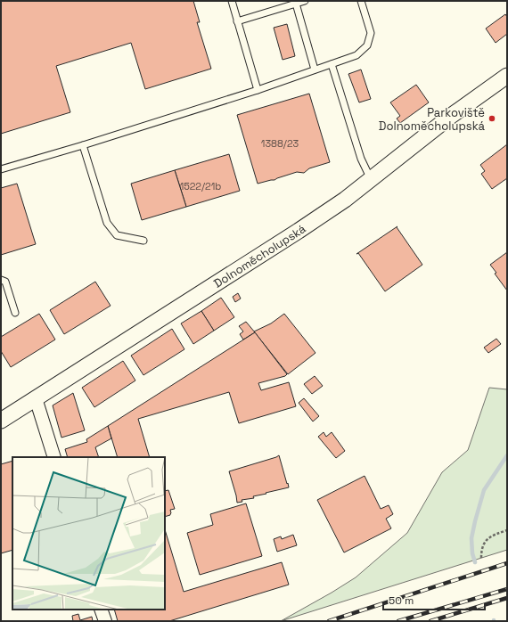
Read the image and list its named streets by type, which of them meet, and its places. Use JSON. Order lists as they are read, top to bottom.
{
  "streets": {
    "street": ["Dolnoměcholupská"]
  },
  "places": ["Parkoviště Dolnoměcholupská"],
  "house_numbers": ["1388/23", "1522/21b"],
  "scale_bar": "50 m"
}
